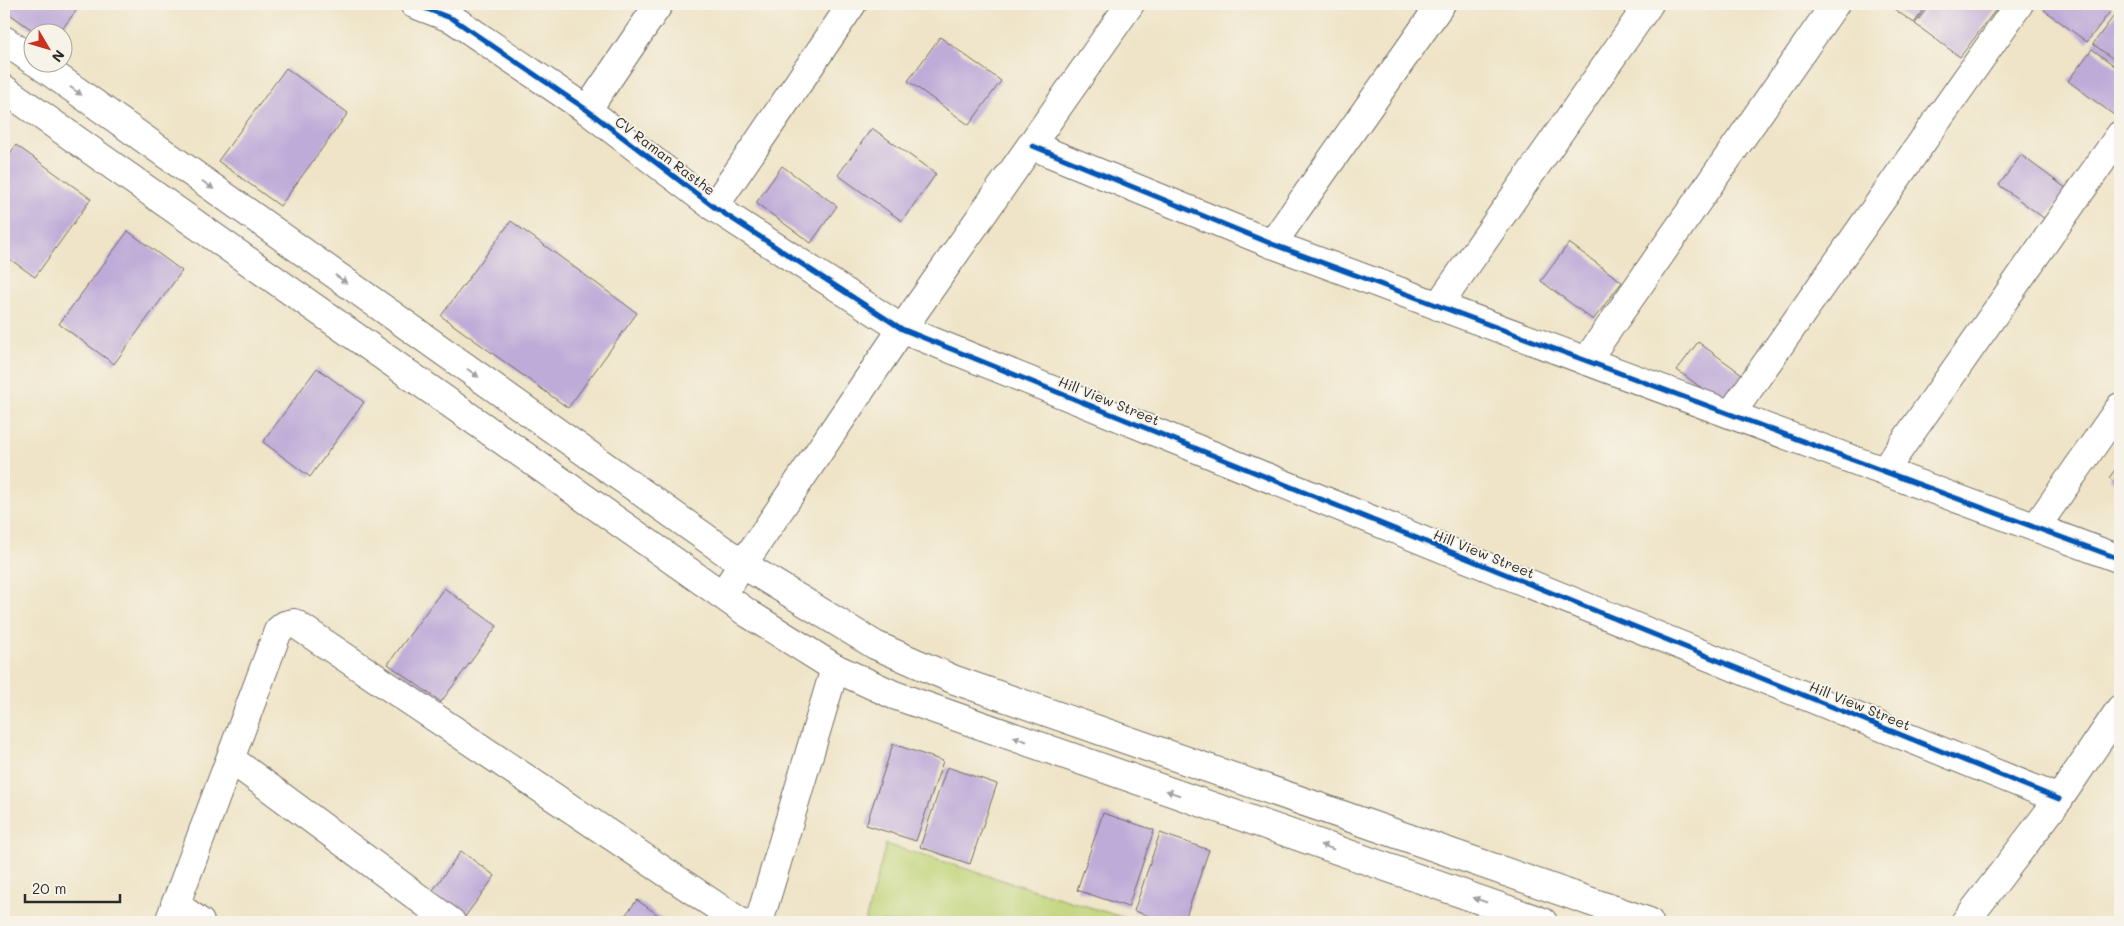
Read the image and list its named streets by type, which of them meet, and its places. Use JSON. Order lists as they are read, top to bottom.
{
  "streets": {
    "street": ["CV Raman Rasthe", "Hill View Street"]
  },
  "crossings": [
    ["CV Raman Rasthe", "Hill View Street"]
  ],
  "scale_bar": "20 m",
  "north": "bottom right"
}
